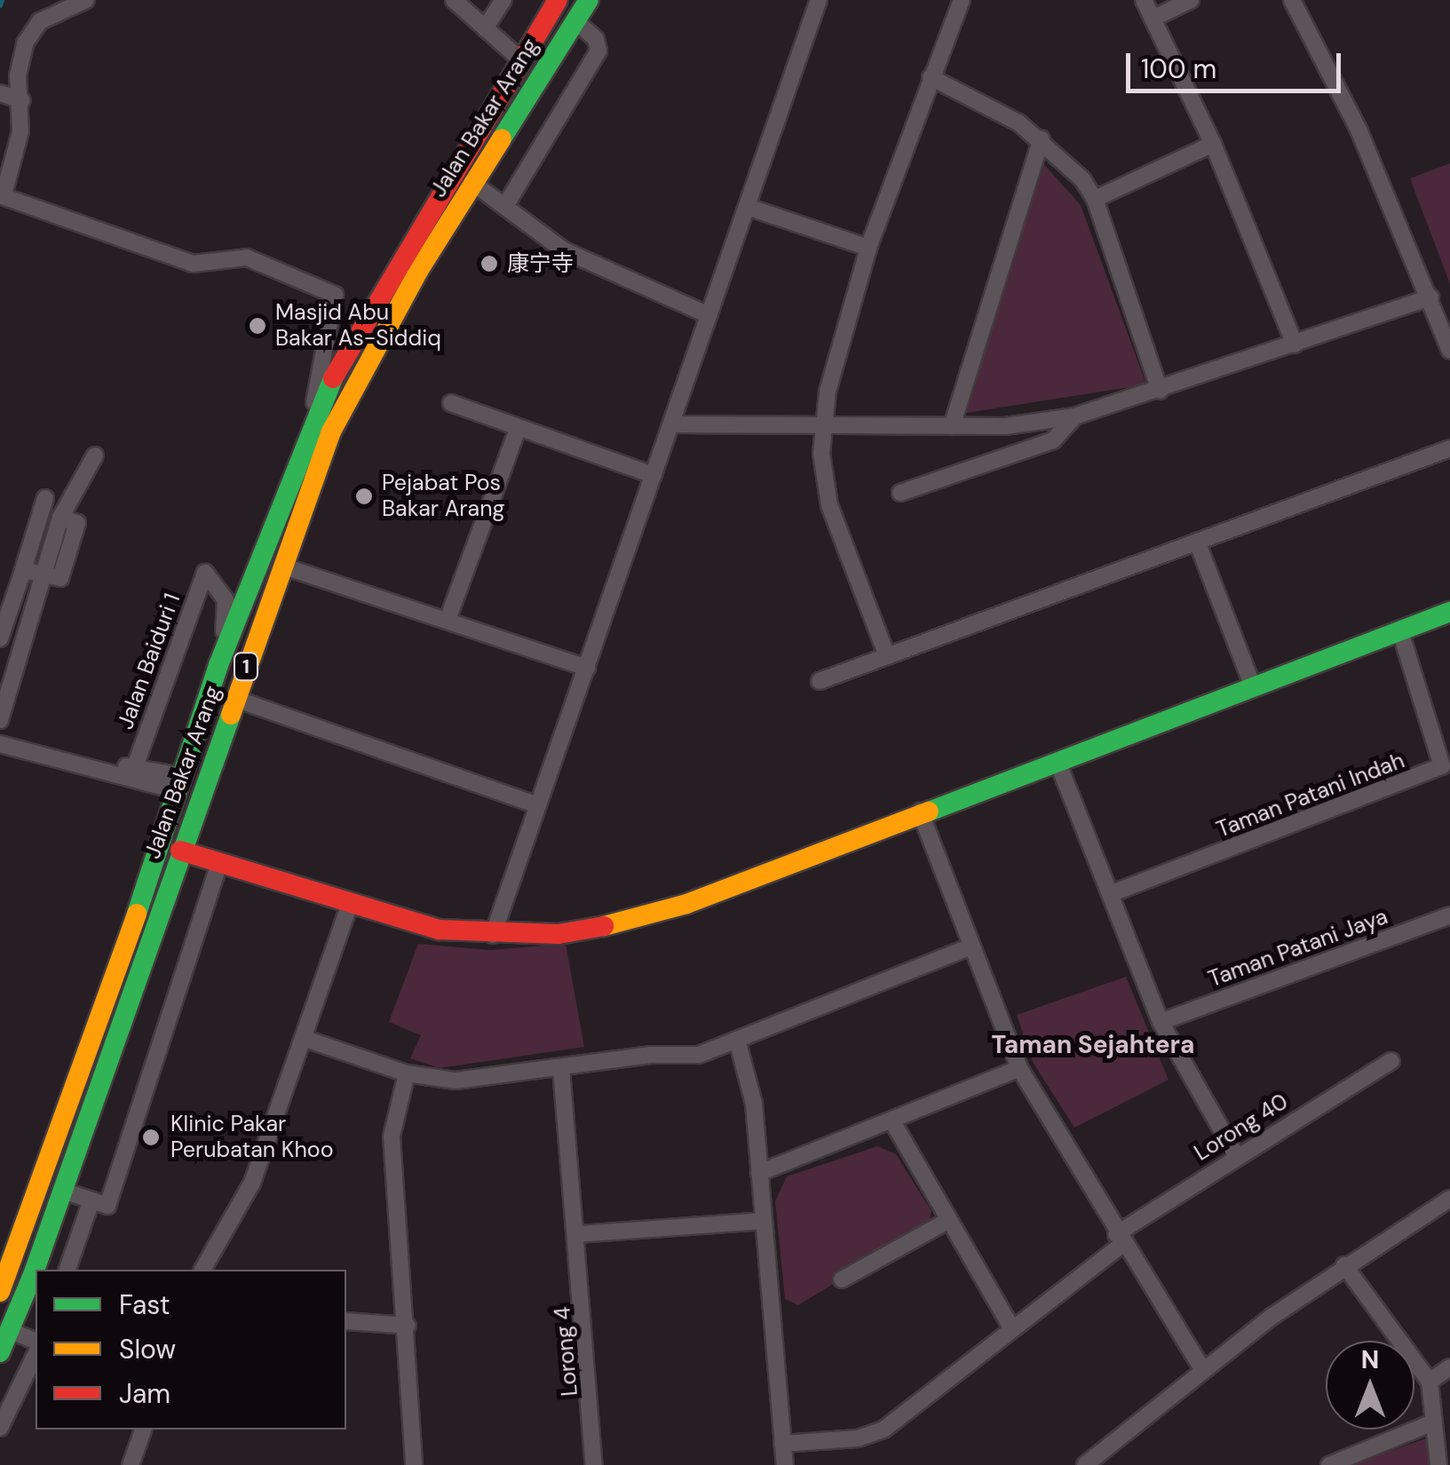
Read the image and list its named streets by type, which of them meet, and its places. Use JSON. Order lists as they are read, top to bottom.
{
  "streets": {
    "main road": ["Jalan Bakar Arang", "1"],
    "street": [
      "Jalan Baiduri 1",
      "Taman Patani Indah",
      "Taman Patani Jaya",
      "Lorong 40",
      "Lorong 4"
    ]
  },
  "crossings": [
    ["Jalan Bakar Arang", "Jalan Baiduri 1"]
  ],
  "districts": ["Taman Sejahtera"],
  "places": [
    "康宁寺",
    "Masjid Abu Bakar As-Siddiq",
    "Pejabat Pos Bakar Arang",
    "Klinic Pakar Perubatan Khoo"
  ],
  "legend": ["Fast", "Slow", "Jam"],
  "scale_bar": "100 m",
  "north": "top"
}
